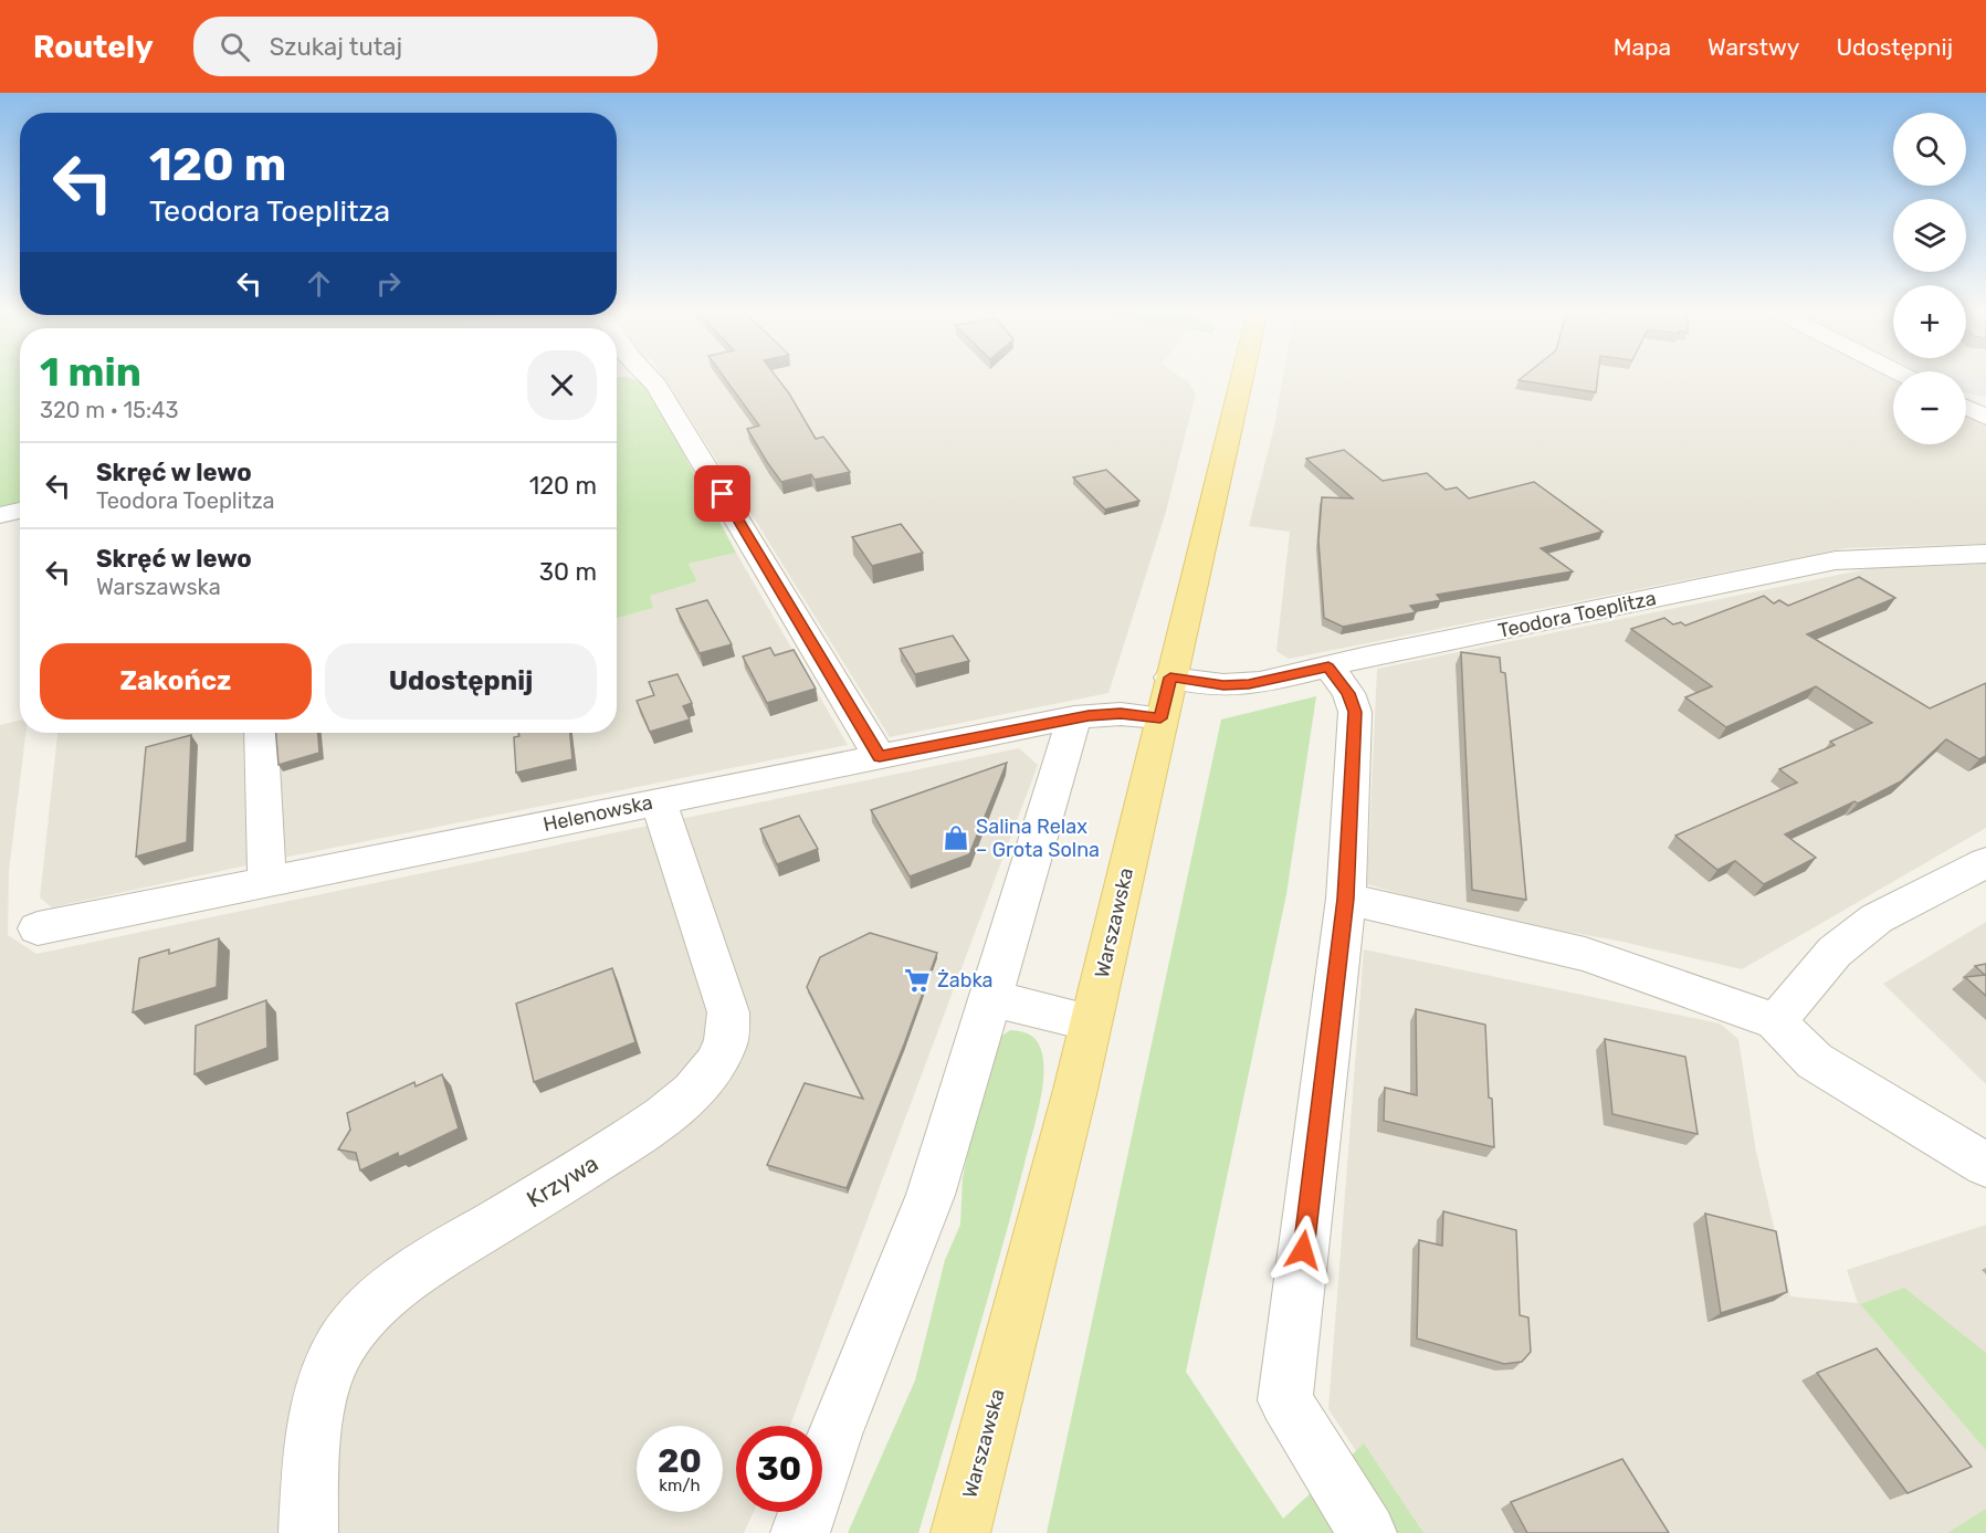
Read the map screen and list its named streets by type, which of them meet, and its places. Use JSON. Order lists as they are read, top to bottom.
{
  "streets": {
    "main road": ["Warszawska"],
    "street": ["Teodora Toeplitza", "Helenowska", "Krzywa"]
  },
  "crossings": [
    ["Teodora Toeplitza", "Warszawska"],
    ["Helenowska", "Warszawska"],
    ["Helenowska", "Krzywa"]
  ],
  "places": {
    "shop": ["Salina Relax – Grota Solna"],
    "supermarket": ["Żabka"]
  },
  "page": {
    "header": "Routely",
    "search": "Szukaj tutaj",
    "nav": ["Mapa", "Warstwy", "Udostępnij"],
    "map_buttons": ["+", "−"],
    "turn": ["120 m", "Teodora Toeplitza"],
    "heading": ["1 min", "320 m · 15:43"],
    "list": [
      {
        "name": "Skręć w lewo",
        "note": "Teodora Toeplitza",
        "value": "120 m"
      },
      {
        "name": "Skręć w lewo",
        "note": "Warszawska",
        "value": "30 m"
      }
    ],
    "buttons": ["Zakończ", "Udostępnij"],
    "speed": "20 km/h",
    "limit": "30"
  }
}
